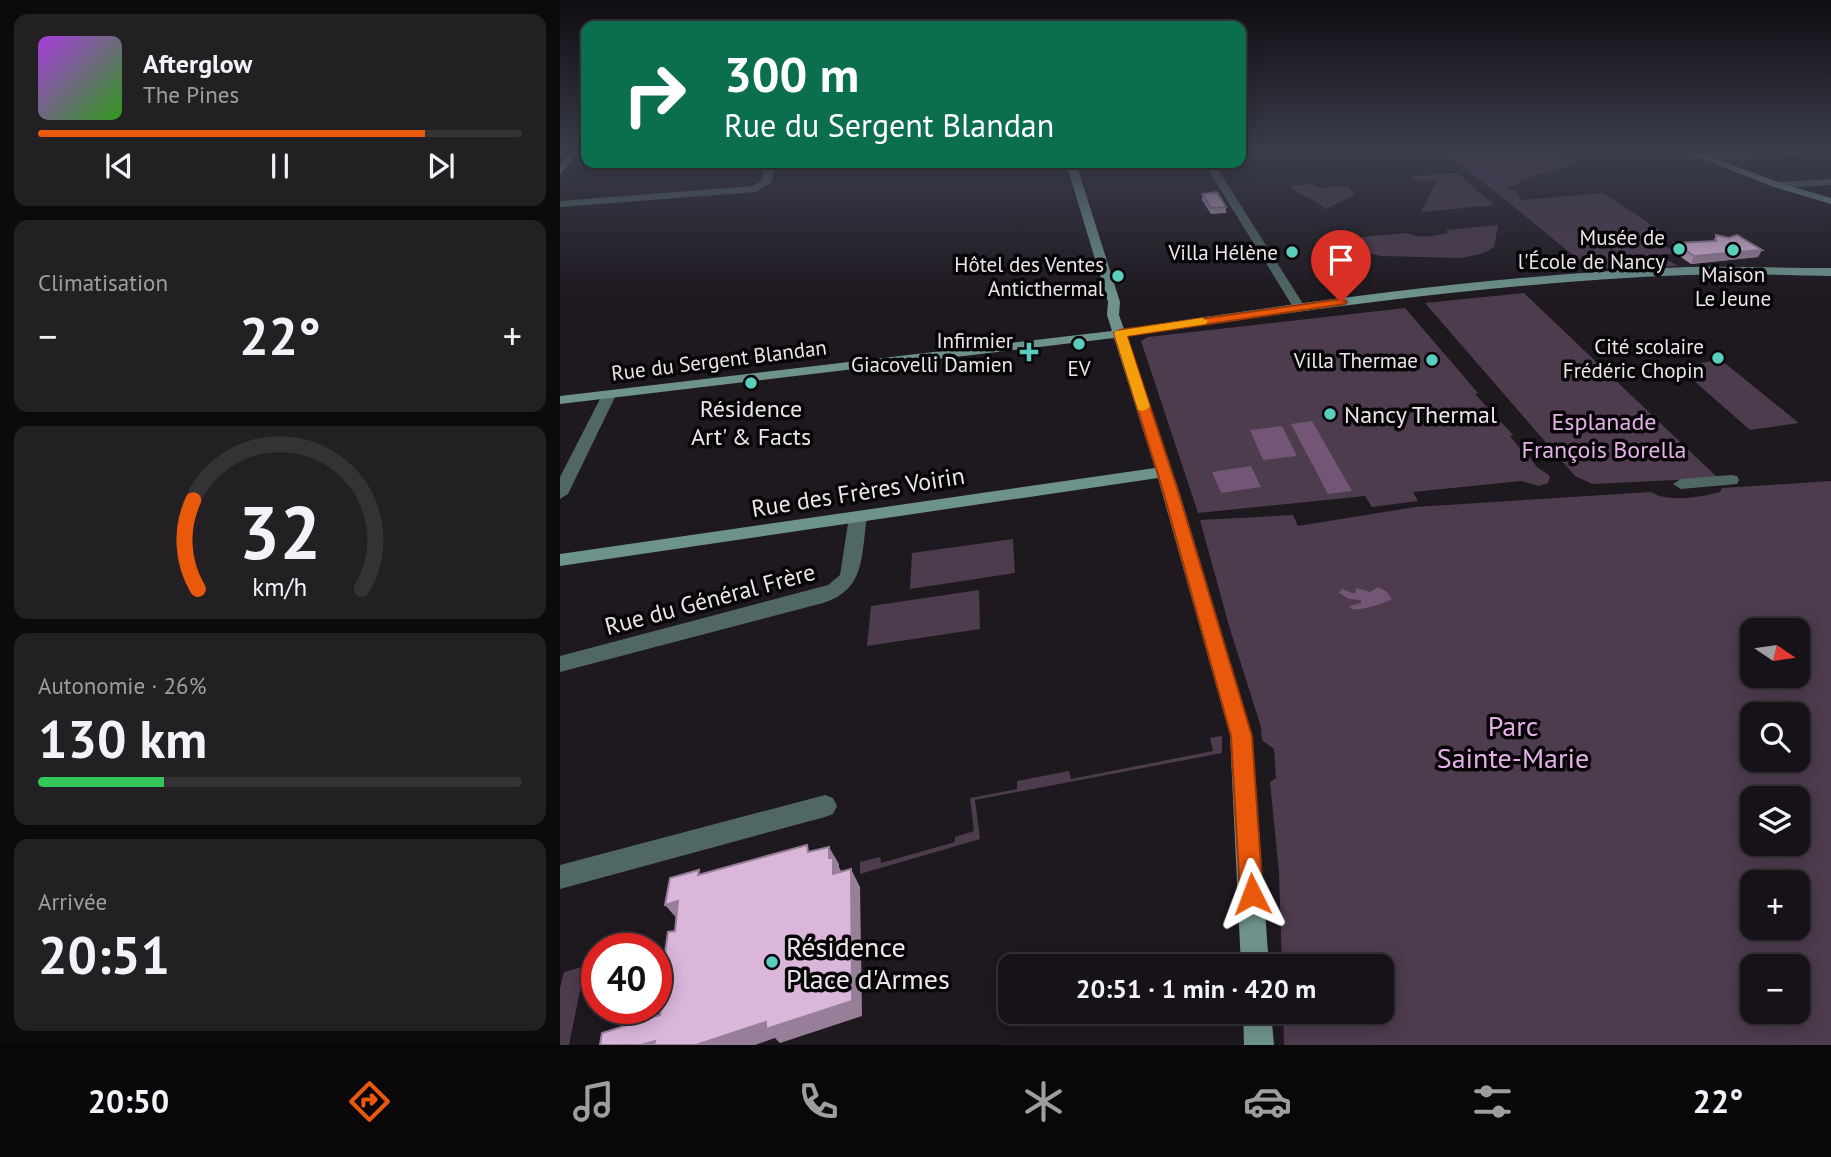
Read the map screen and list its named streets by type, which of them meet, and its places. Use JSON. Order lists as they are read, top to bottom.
{
  "streets": {
    "street": ["Rue du Sergent Blandan", "Rue des Frères Voirin", "Rue du Général Frère"]
  },
  "crossings": [
    ["Rue des Frères Voirin", "Rue du Général Frère"]
  ],
  "parks": ["Esplanade François Borella", "Parc Sainte-Marie"],
  "places": {
    "other": [
      "Musée de l'École de Nancy",
      "Maison Le Jeune",
      "Villa Hélène",
      "Hôtel des Ventes Anticthermal",
      "EV",
      "Cité scolaire Frédéric Chopin",
      "Villa Thermae",
      "Résidence Art' & Facts",
      "Nancy Thermal",
      "Résidence Place d'Armes"
    ],
    "health": ["Infirmier Giacovelli Damien"]
  },
  "north": "right",
  "page": {
    "turn": ["300 m", "Rue du Sergent Blandan"],
    "song": ["Afterglow", "The Pines"],
    "tile": [
      "Climatisation",
      ["Autonomie · 26%", "130 km"],
      ["Arrivée", "20:51"]
    ],
    "heat": ["−", "22°", "+"],
    "map_buttons": ["+", "−"],
    "limit": "40",
    "trip": "20:51 · 1 min · 420 m",
    "tabs": ["20:50", "22°"],
    "gauge": ["32", "km/h"]
  }
}
